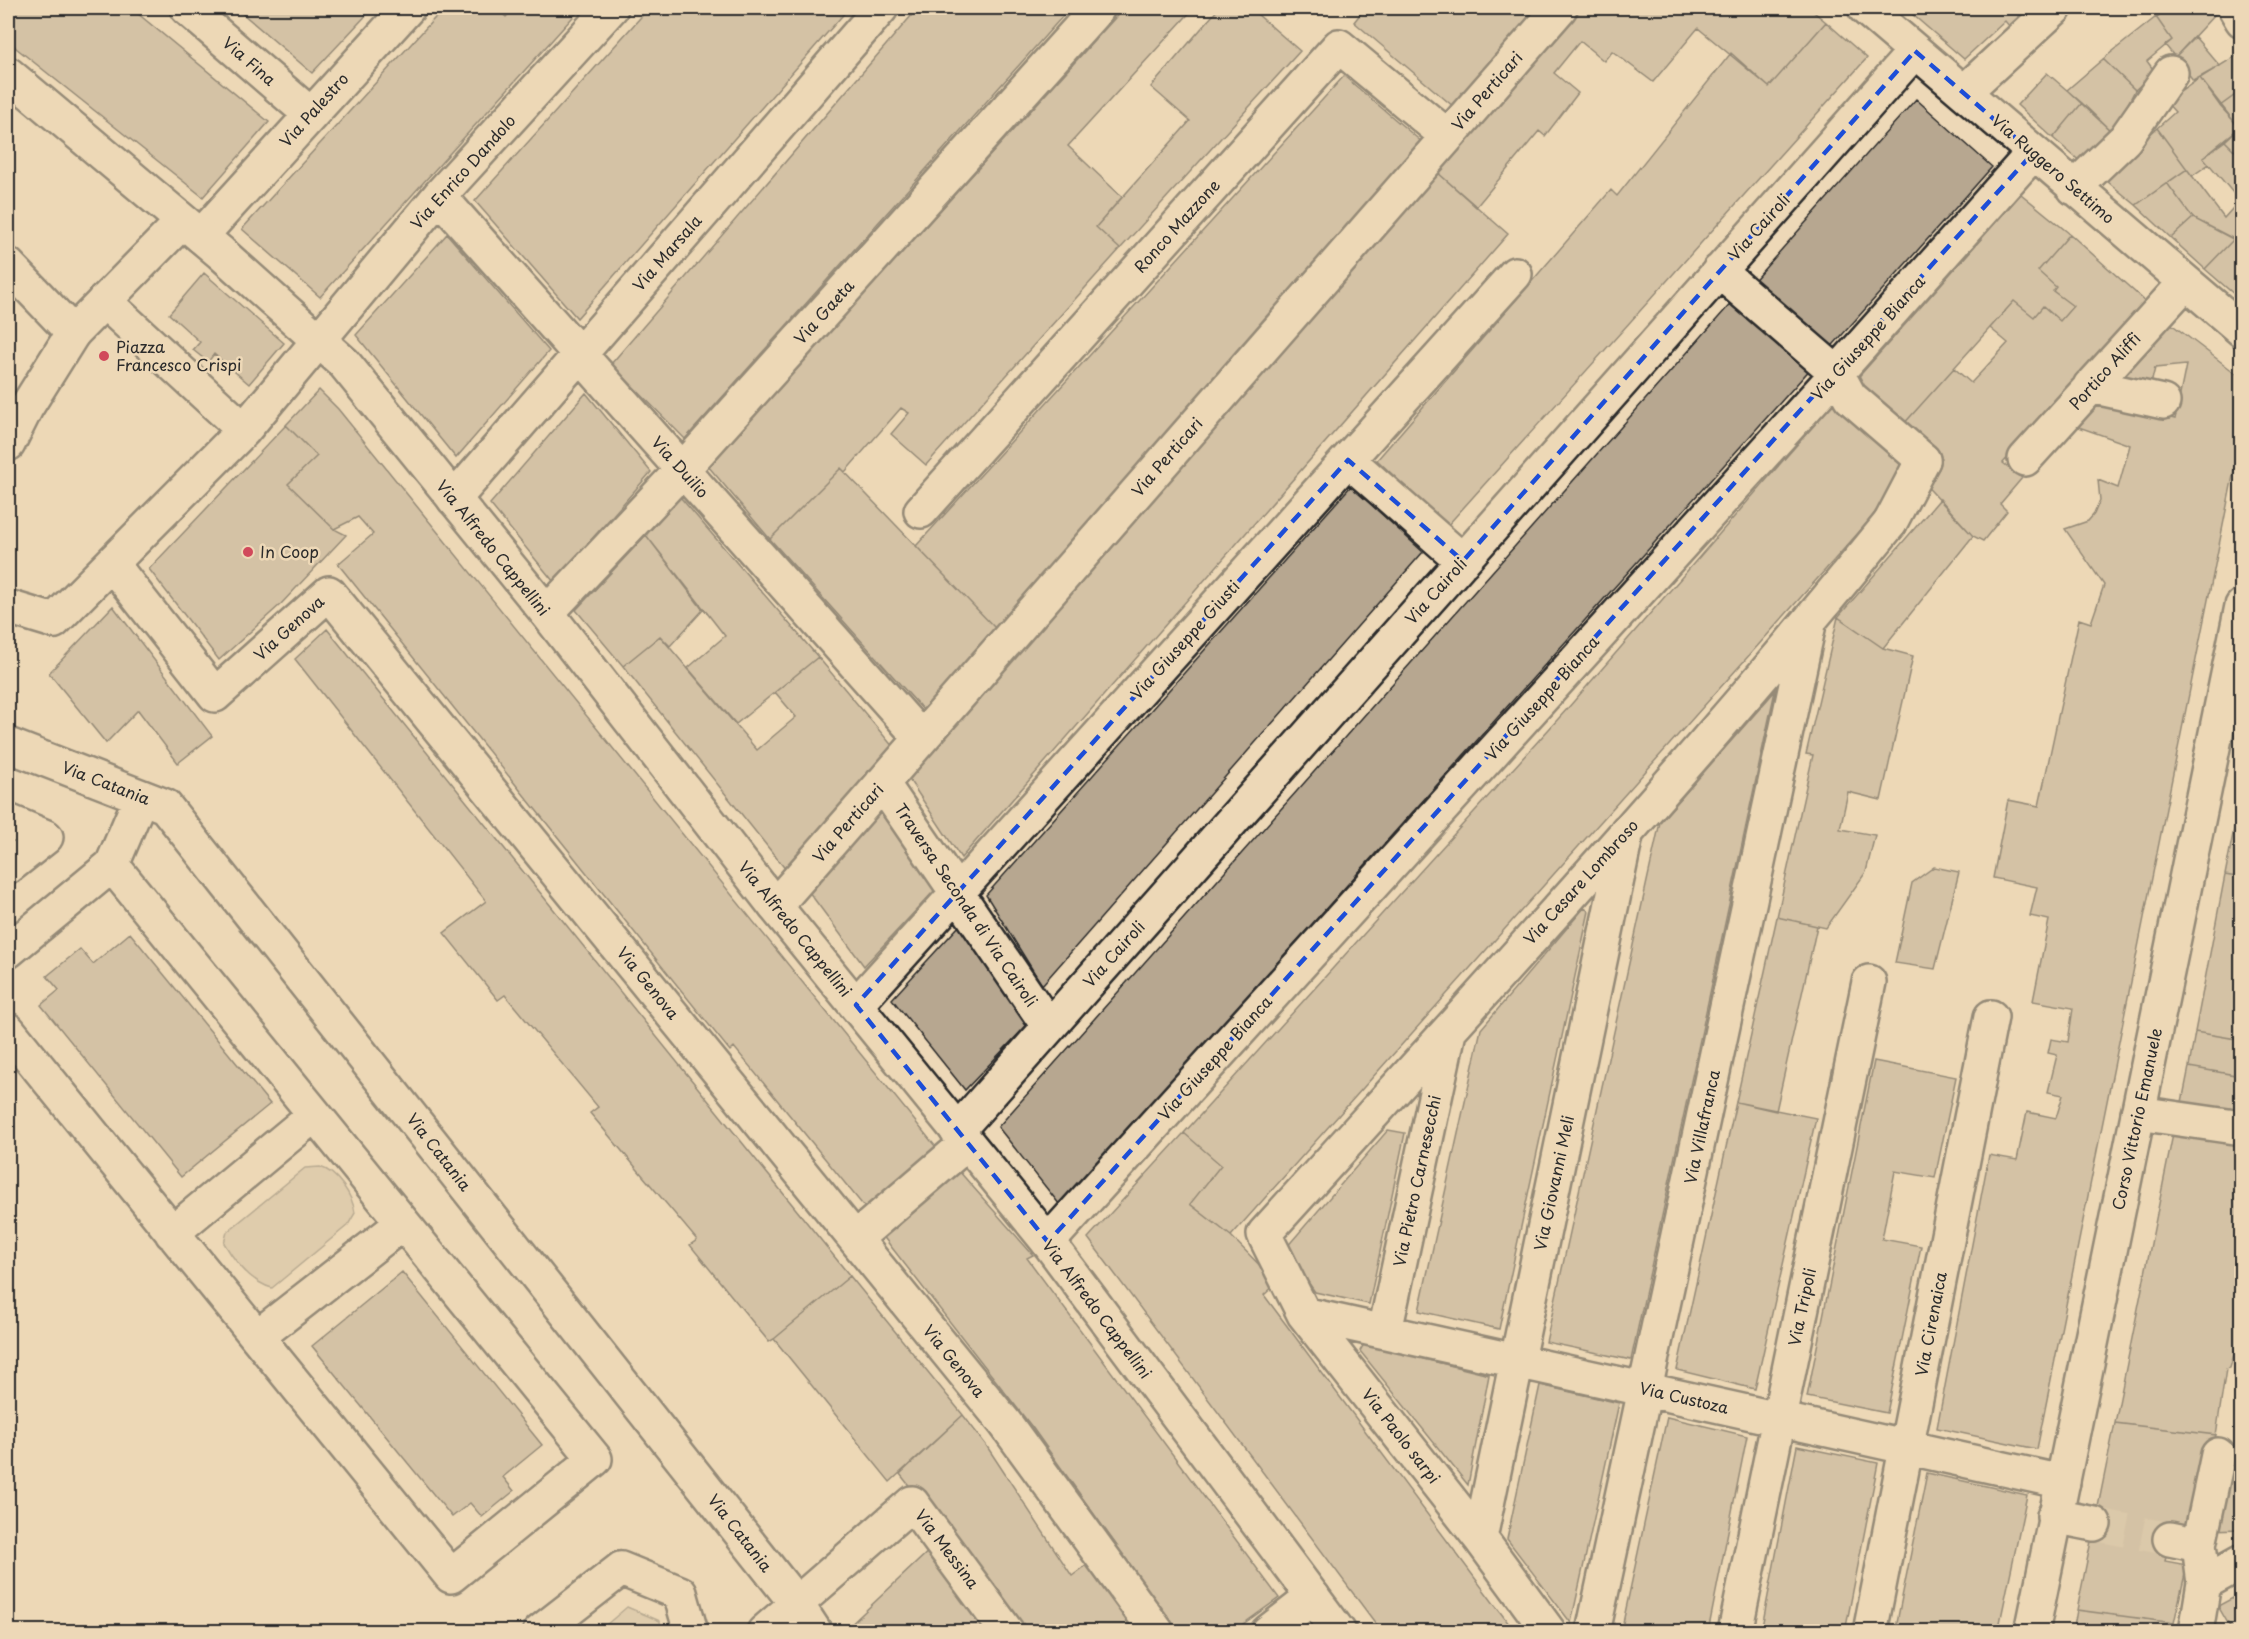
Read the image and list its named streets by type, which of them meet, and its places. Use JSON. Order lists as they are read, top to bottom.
{
  "streets": {
    "street": [
      "Via Fina",
      "Via Perticari",
      "Via Palestro",
      "Via Ruggero Settimo",
      "Via Enrico Dandolo",
      "Ronco Mazzone",
      "Via Cairoli",
      "Via Marsala",
      "Via Gaeta",
      "Via Giuseppe Bianca",
      "Portico Aliffi",
      "Via Duilio",
      "Via Alfredo Cappellini",
      "Via Genova",
      "Via Giuseppe Giusti",
      "Via Catania",
      "Via Cesare Lombroso",
      "Traversa Seconda di Via Cairoli",
      "Corso Vittorio Emanuele",
      "Via Villafranca",
      "Via Pietro Carnesecchi",
      "Via Giovanni Meli",
      "Via Tripoli",
      "Via Cirenaica",
      "Via Custoza",
      "Via Paolo sarpi",
      "Via Messina"
    ]
  },
  "crossings": [
    ["Via Fina", "Via Palestro"],
    ["Via Perticari", "Ronco Mazzone"],
    ["Via Perticari", "Via Duilio"],
    ["Via Perticari", "Via Alfredo Cappellini"],
    ["Via Perticari", "Traversa Seconda di Via Cairoli"],
    ["Via Palestro", "Via Alfredo Cappellini"],
    ["Via Ruggero Settimo", "Via Cairoli"],
    ["Via Ruggero Settimo", "Via Giuseppe Bianca"],
    ["Via Ruggero Settimo", "Portico Aliffi"],
    ["Via Enrico Dandolo", "Via Duilio"],
    ["Via Enrico Dandolo", "Via Alfredo Cappellini"],
    ["Via Enrico Dandolo", "Via Genova"],
    ["Via Cairoli", "Via Alfredo Cappellini"],
    ["Via Cairoli", "Via Genova"],
    ["Via Cairoli", "Traversa Seconda di Via Cairoli"],
    ["Via Marsala", "Via Duilio"],
    ["Via Marsala", "Via Alfredo Cappellini"],
    ["Via Gaeta", "Via Duilio"],
    ["Via Gaeta", "Via Alfredo Cappellini"],
    ["Via Giuseppe Bianca", "Via Alfredo Cappellini"],
    ["Via Giuseppe Bianca", "Via Cesare Lombroso"],
    ["Via Alfredo Cappellini", "Via Giuseppe Giusti"],
    ["Via Giuseppe Giusti", "Traversa Seconda di Via Cairoli"],
    ["Via Catania", "Via Messina"],
    ["Via Cesare Lombroso", "Via Villafranca"],
    ["Via Cesare Lombroso", "Via Pietro Carnesecchi"],
    ["Via Cesare Lombroso", "Via Giovanni Meli"],
    ["Via Cesare Lombroso", "Via Paolo sarpi"],
    ["Corso Vittorio Emanuele", "Via Custoza"],
    ["Via Villafranca", "Via Custoza"],
    ["Via Pietro Carnesecchi", "Via Custoza"],
    ["Via Giovanni Meli", "Via Custoza"],
    ["Via Giovanni Meli", "Via Paolo sarpi"],
    ["Via Tripoli", "Via Custoza"],
    ["Via Cirenaica", "Via Custoza"],
    ["Via Custoza", "Via Paolo sarpi"]
  ],
  "places": ["Piazza Francesco Crispi", "In Coop"]
}
